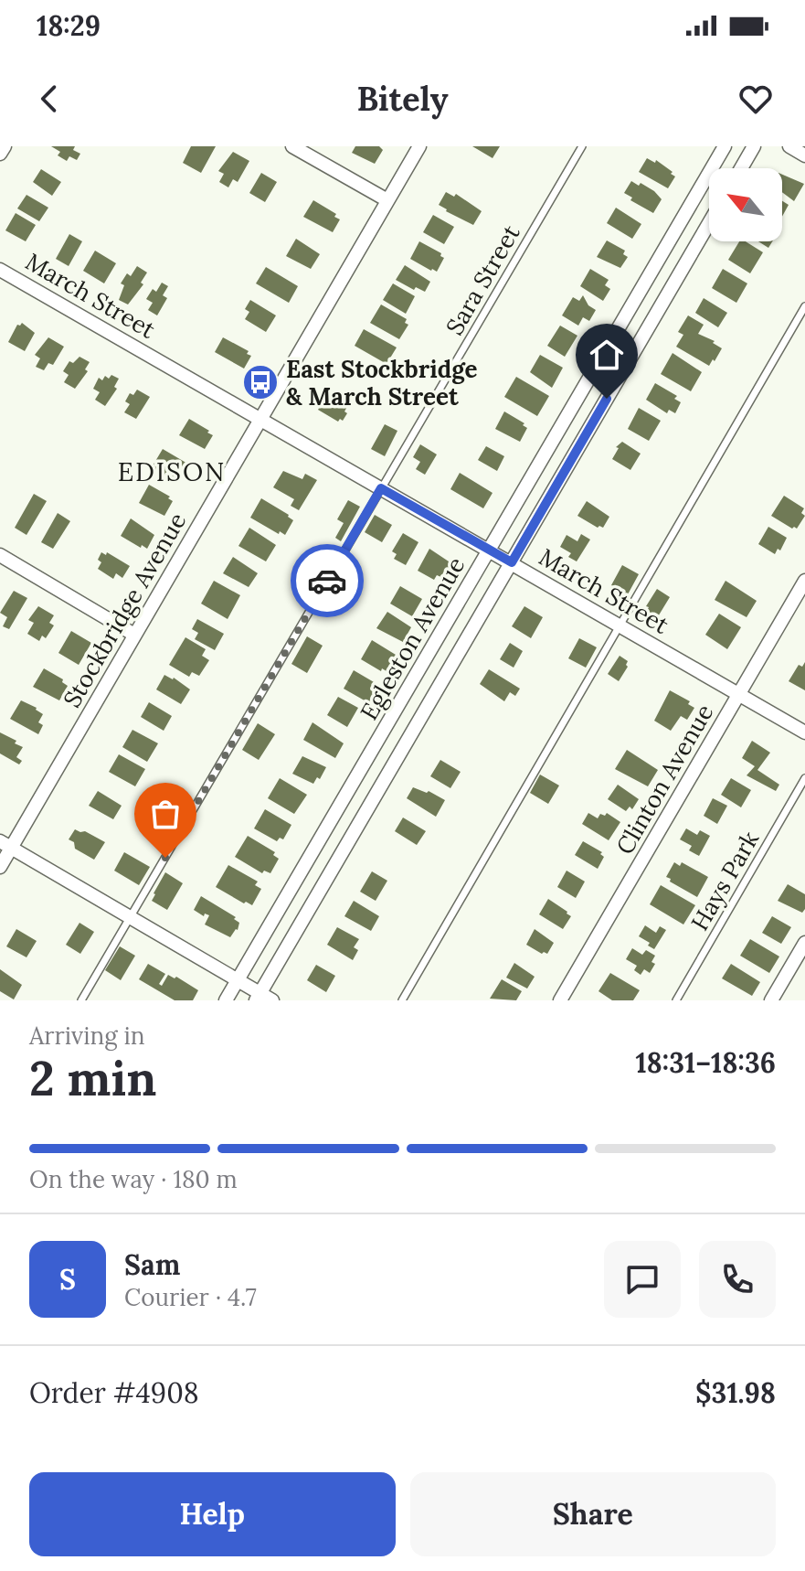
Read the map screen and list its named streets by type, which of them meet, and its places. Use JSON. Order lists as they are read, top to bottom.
{
  "streets": {
    "street": [
      "March Street",
      "Stockbridge Avenue",
      "Egleston Avenue",
      "Clinton Avenue"
    ],
    "lane": ["Sara Street", "Hays Park"]
  },
  "crossings": [
    ["Sara Street", "March Street"],
    ["March Street", "Stockbridge Avenue"],
    ["March Street", "Egleston Avenue"],
    ["March Street", "Clinton Avenue"]
  ],
  "districts": ["EDISON"],
  "places": {
    "bus stop": ["East Stockbridge & March Street"]
  },
  "north": "top left",
  "page": {
    "status": "18:29",
    "header": "Bitely",
    "heading": ["2 min", "Arriving in", "18:31–18:36"],
    "panel": [
      "Sam",
      "Courier · 4.7",
      "Order #4908",
      "$31.98"
    ],
    "bar": "On the way · 180 m",
    "round": "S",
    "buttons": ["Help", "Share"]
  }
}
